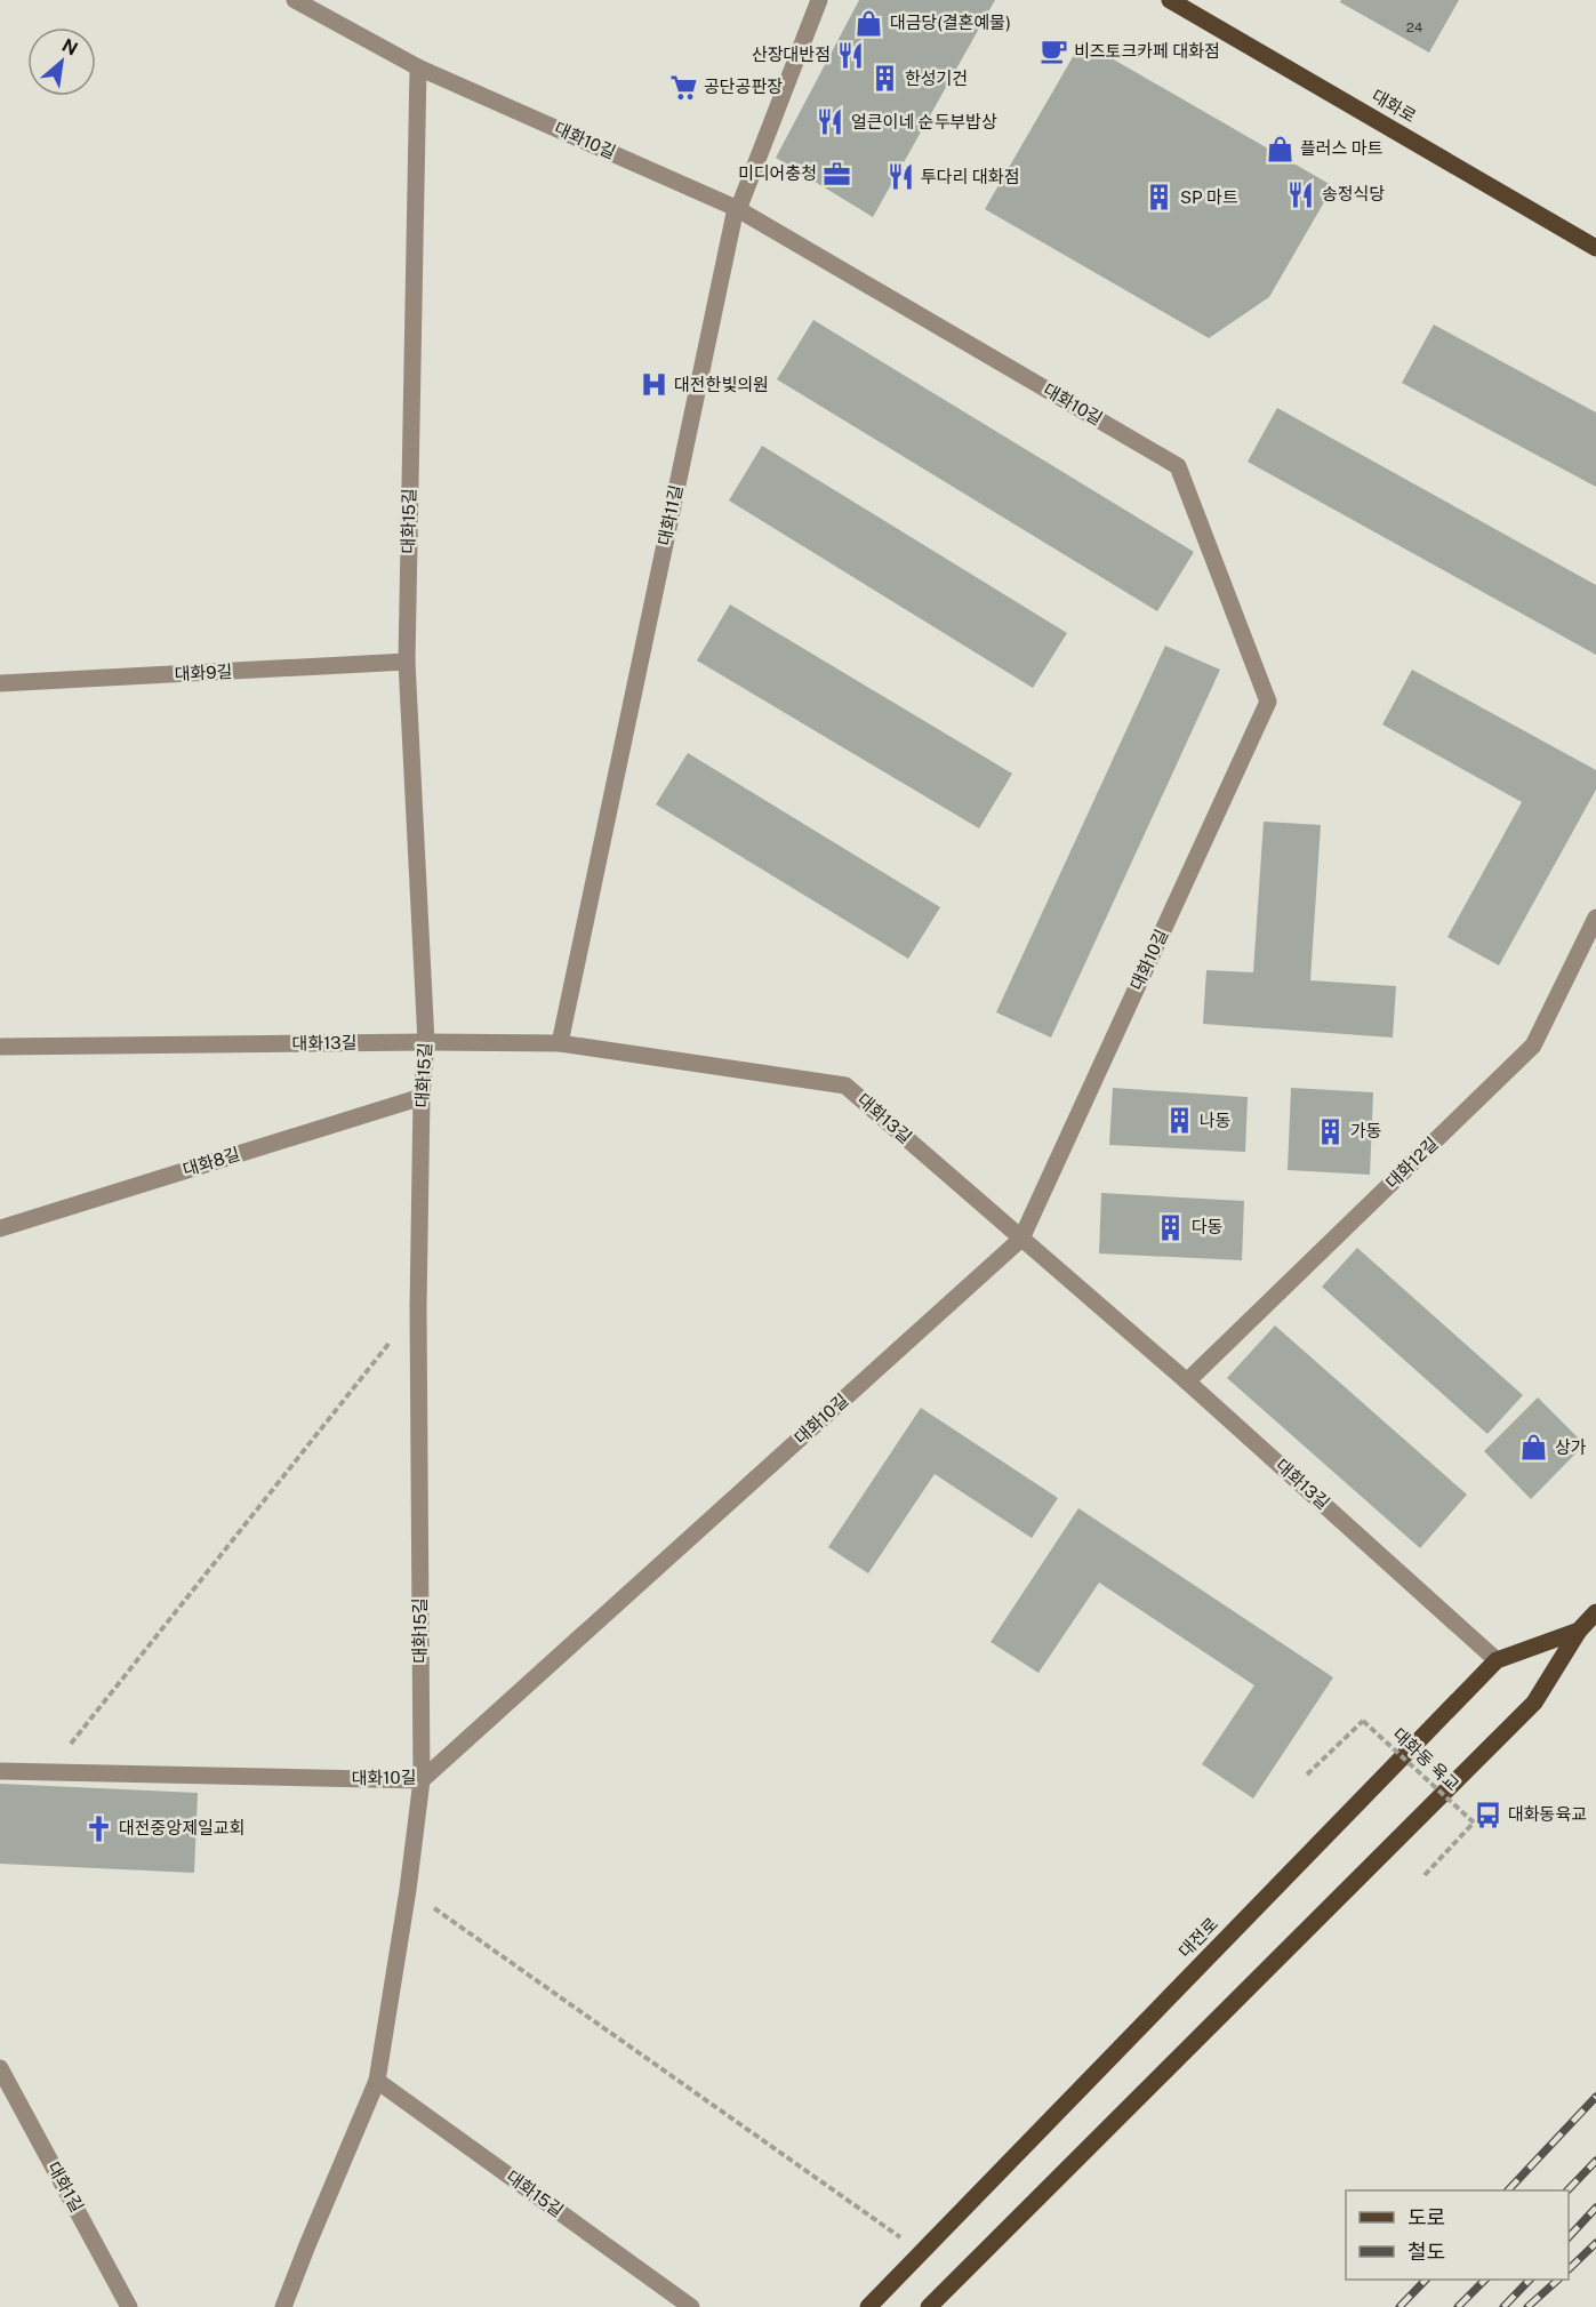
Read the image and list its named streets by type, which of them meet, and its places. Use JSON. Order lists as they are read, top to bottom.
{
  "streets": {
    "main road": ["대화로", "대전로"],
    "street": [
      "대화10길",
      "대화11길",
      "대화15길",
      "대화9길",
      "대화13길",
      "대화8길",
      "대화12길",
      "대화1길"
    ],
    "path": ["대화동 육교"]
  },
  "crossings": [
    ["대화10길", "대화11길"],
    ["대화10길", "대화15길"],
    ["대화10길", "대화13길"],
    ["대화11길", "대화13길"],
    ["대화15길", "대화9길"],
    ["대화15길", "대화13길"],
    ["대화15길", "대화8길"],
    ["대화13길", "대화12길"],
    ["대화13길", "대전로"]
  ],
  "places": {
    "shop": ["대금당(결혼예물)", "플러스 마트", "상가"],
    "cafe": ["비즈토크카페 대화점"],
    "restaurant": [
      "산장대반점",
      "얼큰이네 순두부밥상",
      "투다리 대화점",
      "송정식당"
    ],
    "building": [
      "한성기건",
      "SP 마트",
      "나동",
      "가동",
      "다동"
    ],
    "supermarket": ["공단공판장"],
    "office": ["미디어충청"],
    "hospital": ["대전한빛의원"],
    "bus stop": ["대화동육교"],
    "church": ["대전중앙제일교회"]
  },
  "house_numbers": ["24"],
  "legend": ["도로", "철도"],
  "north": "top right"
}
